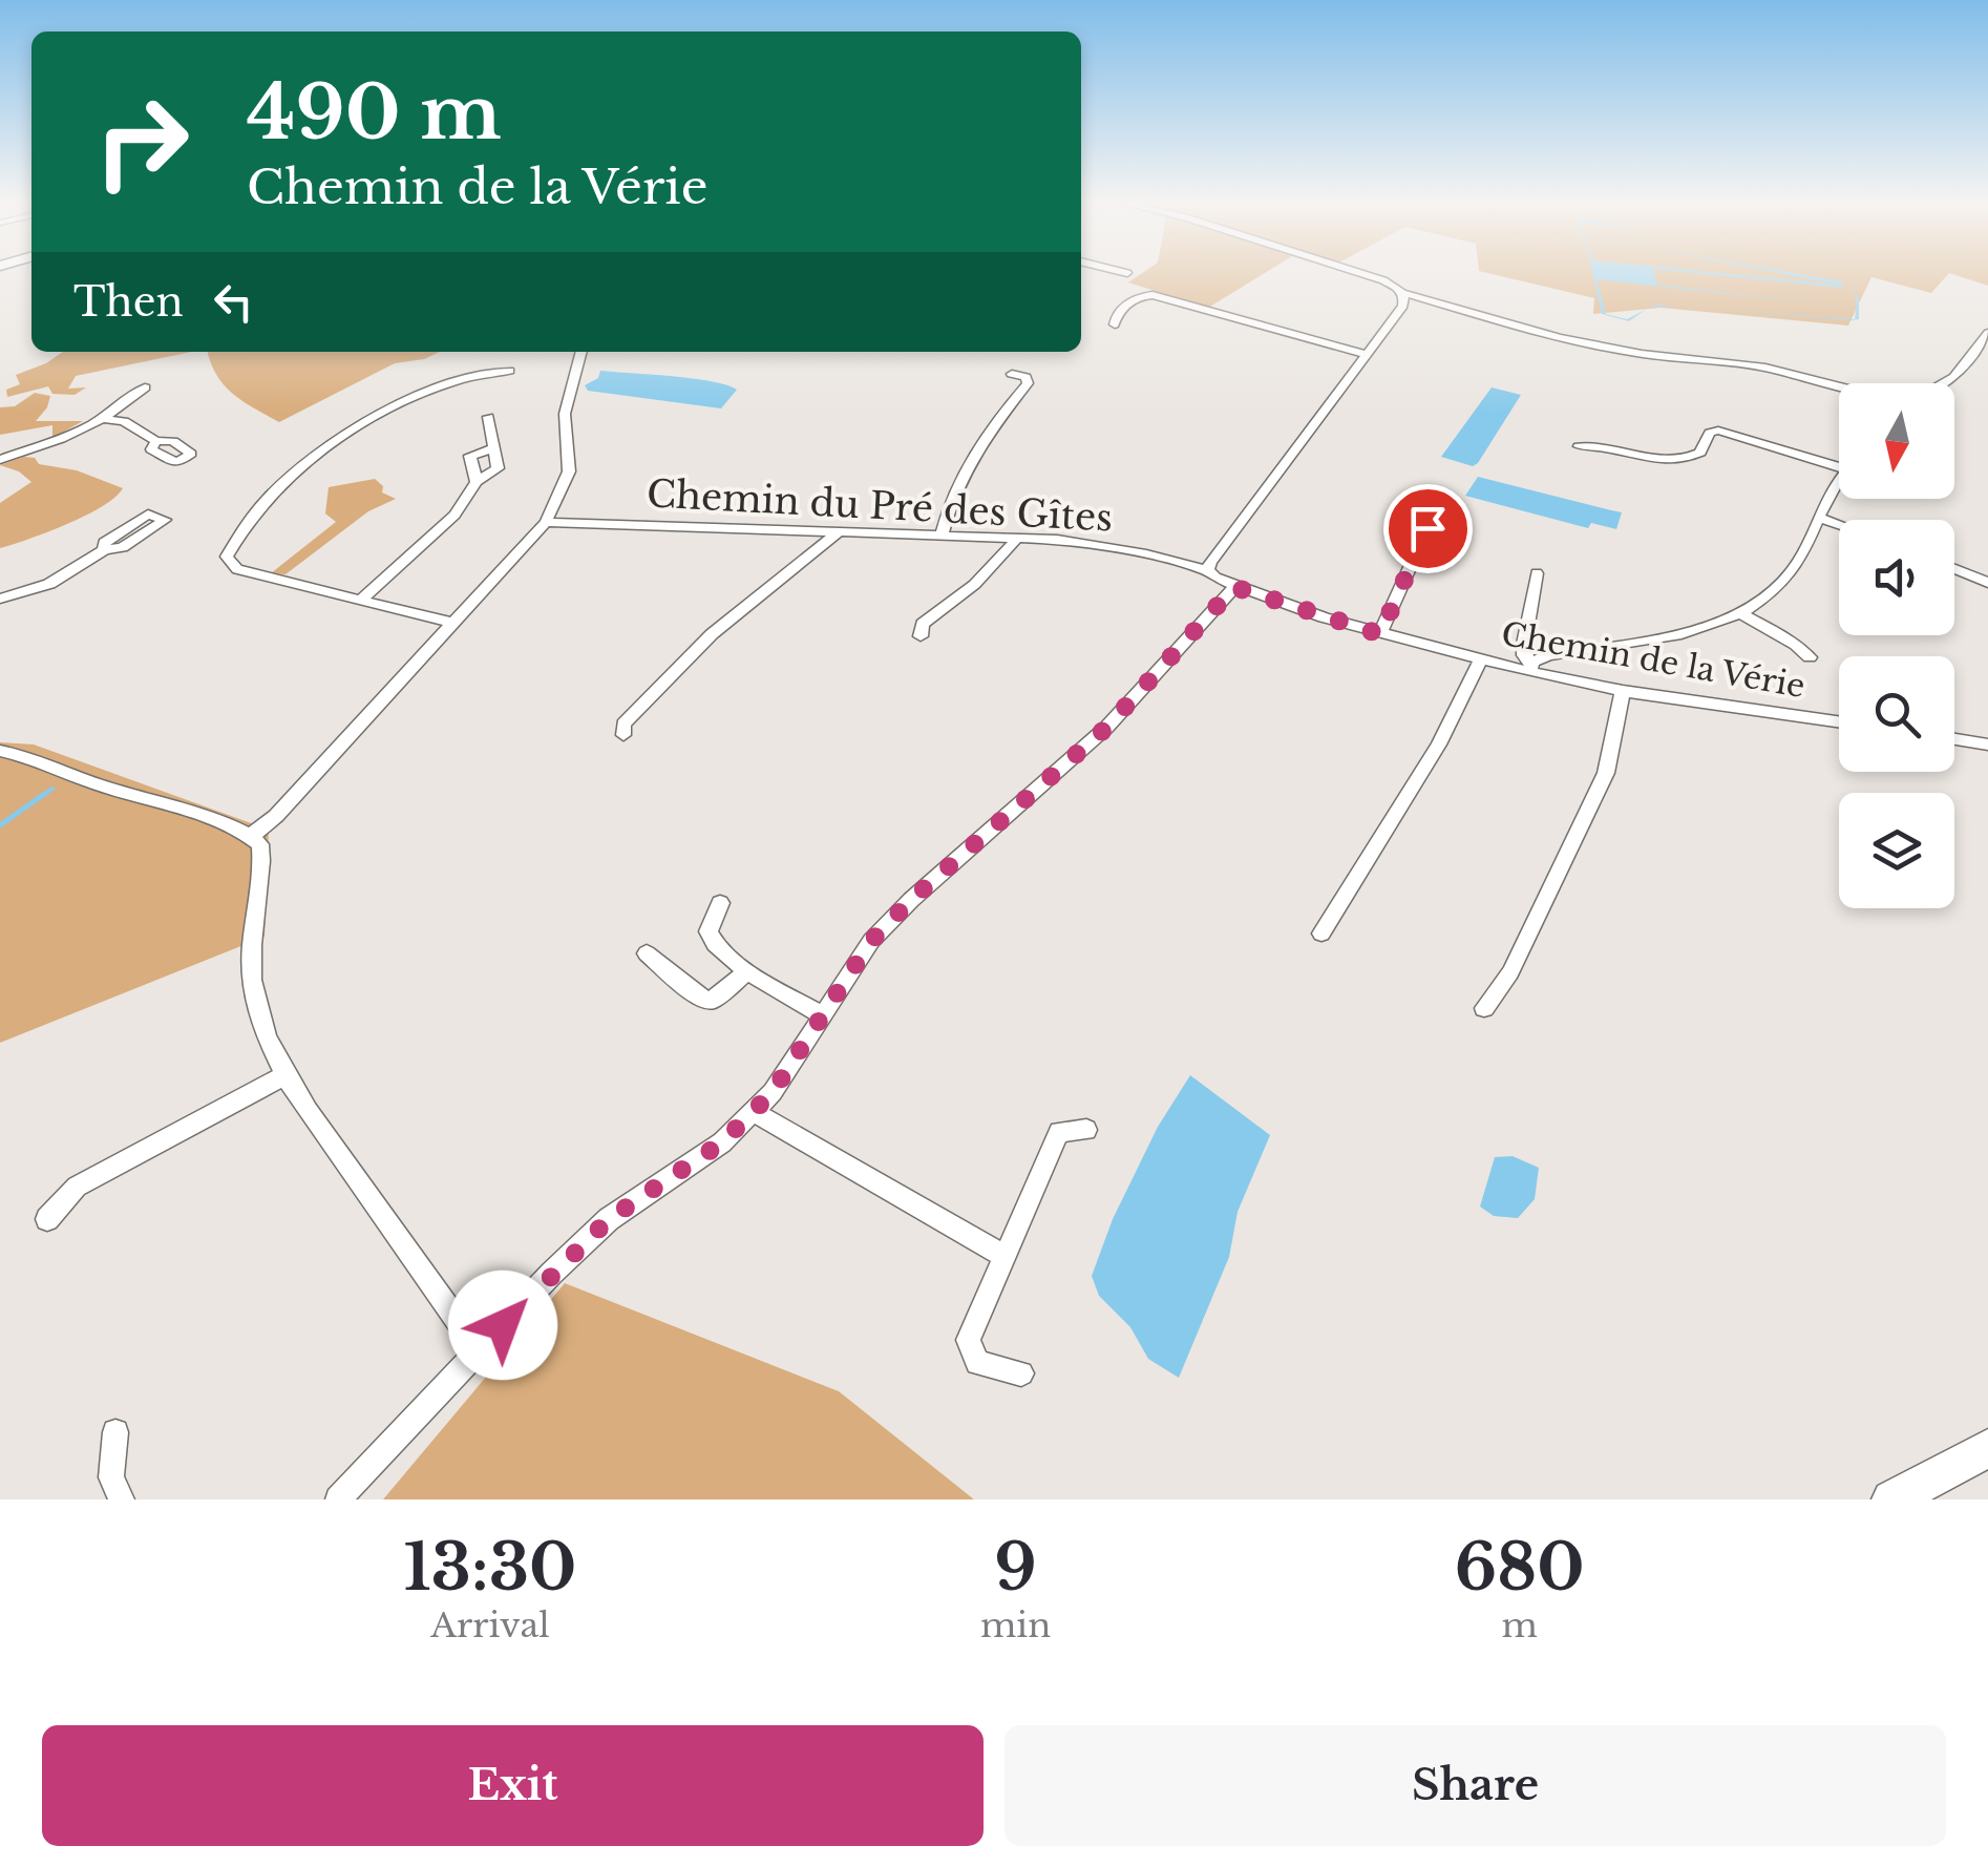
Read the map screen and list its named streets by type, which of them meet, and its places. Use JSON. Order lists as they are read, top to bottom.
{
  "streets": {
    "street": ["Chemin du Pré des Gîtes", "Chemin de la Vérie"]
  },
  "crossings": [
    ["Chemin du Pré des Gîtes", "Chemin de la Vérie"]
  ],
  "north": "bottom",
  "page": {
    "turn": ["490 m", "Chemin de la Vérie"],
    "then": "Then",
    "eta": [
      "13:30",
      "Arrival",
      "9",
      "min",
      "680",
      "m"
    ],
    "buttons": ["Exit", "Share"]
  }
}
